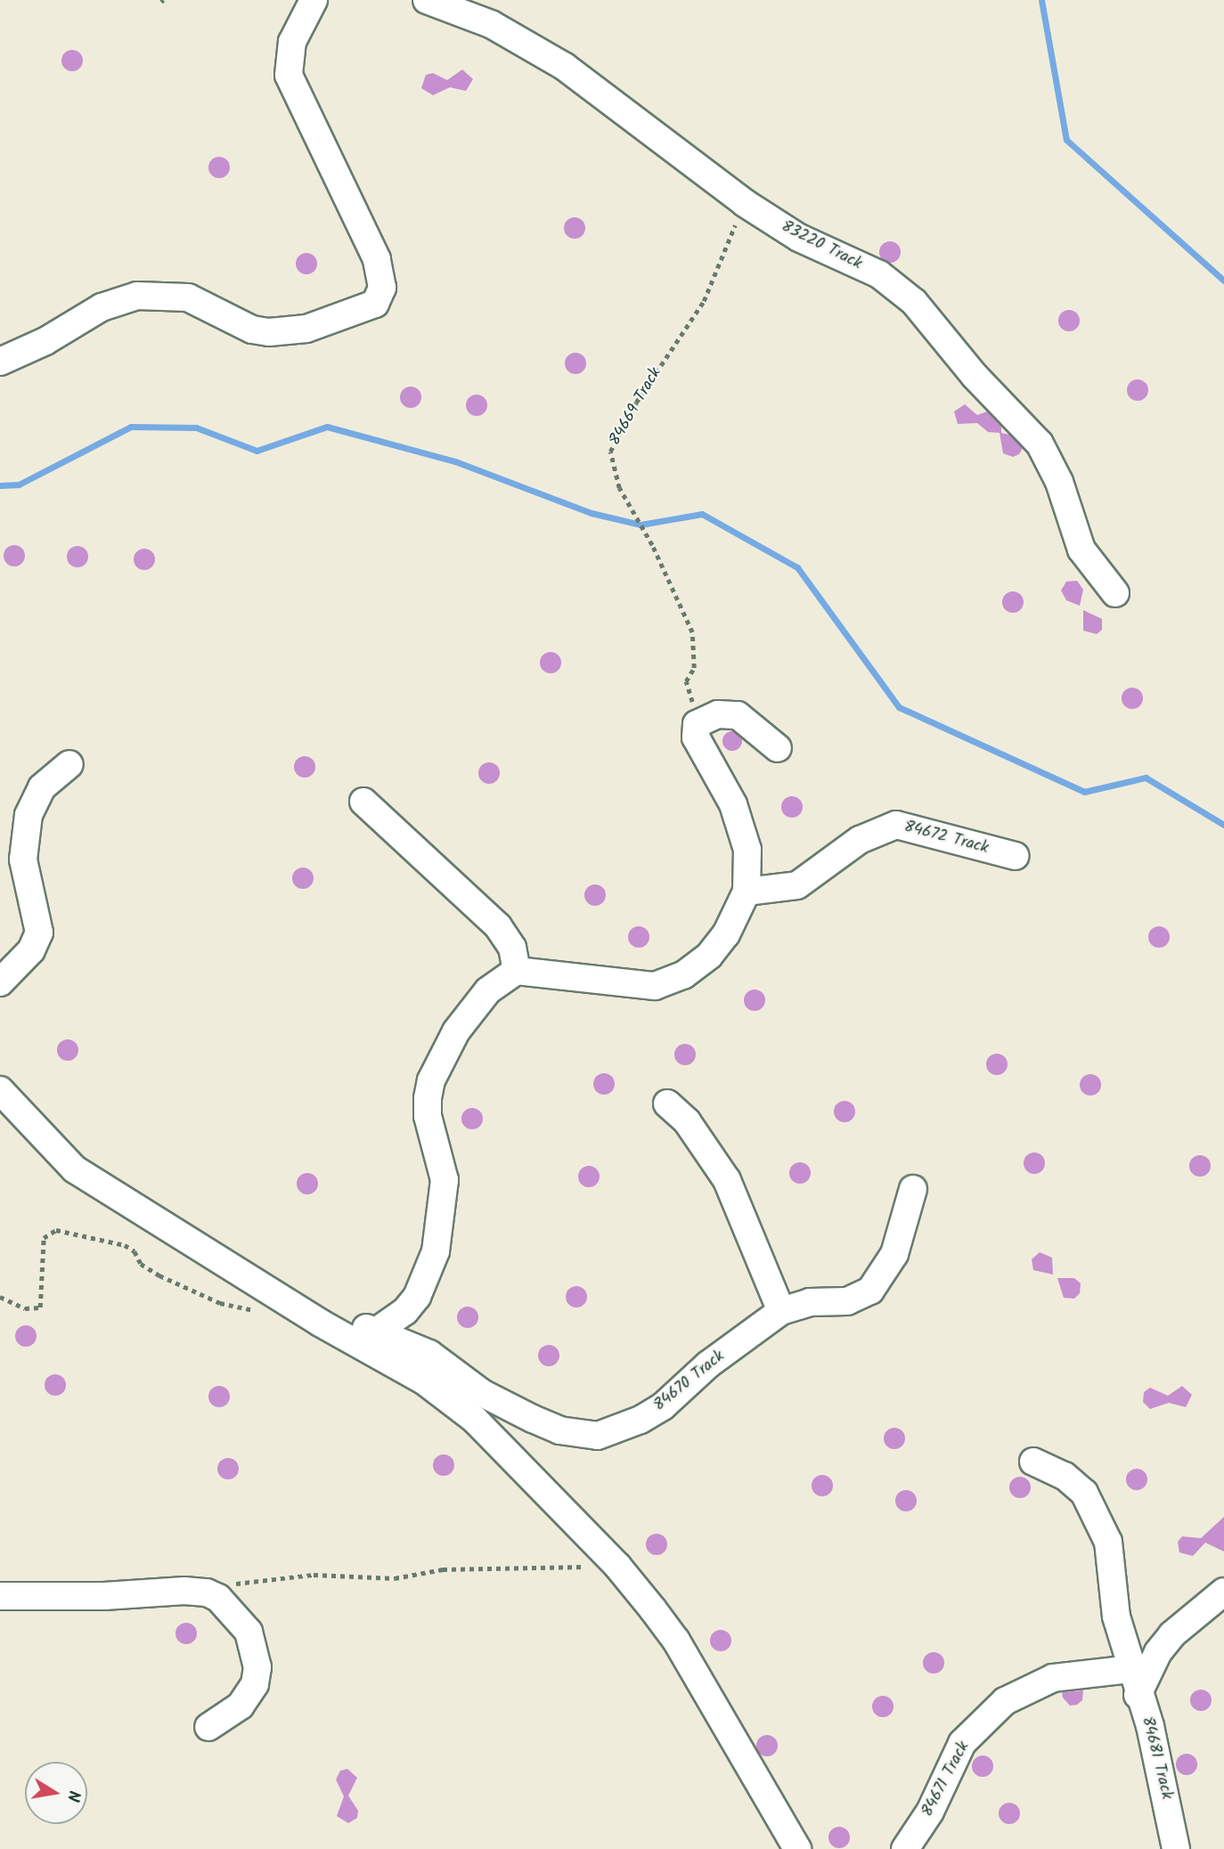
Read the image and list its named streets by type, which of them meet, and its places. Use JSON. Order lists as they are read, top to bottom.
{
  "streets": {
    "street": [
      "83220 Track",
      "84672 Track",
      "84670 Track",
      "84681 Track",
      "84671 Track"
    ],
    "path": ["84669 Track"]
  },
  "crossings": [
    ["83220 Track", "84669 Track"],
    ["84681 Track", "84671 Track"]
  ],
  "north": "right"
}
